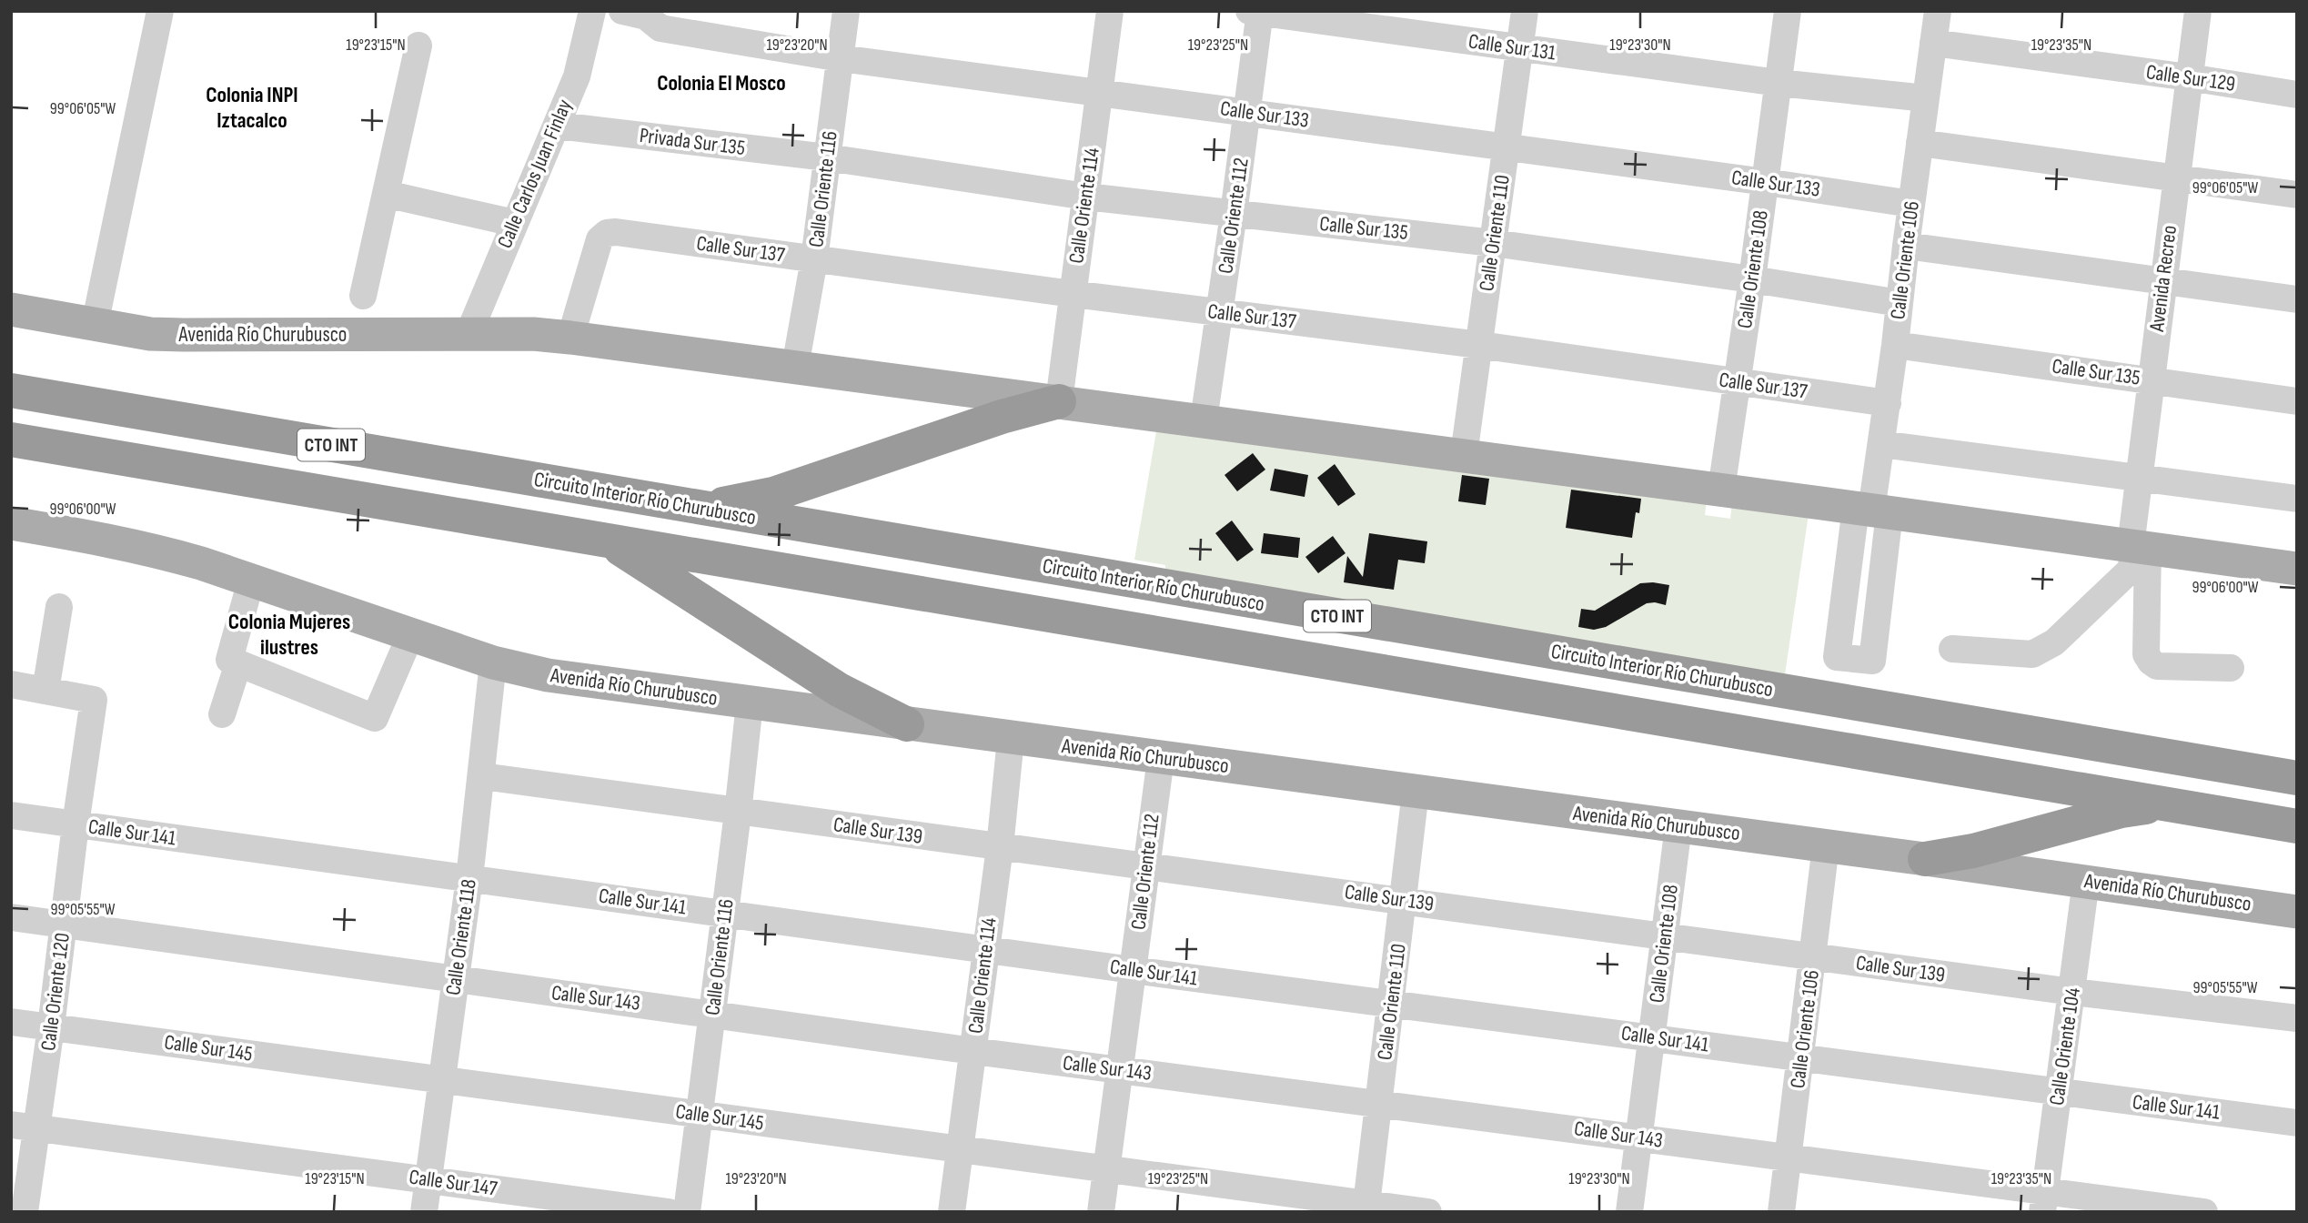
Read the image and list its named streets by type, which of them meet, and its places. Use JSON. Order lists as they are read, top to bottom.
{
  "streets": {
    "highway": ["CTO INT", "Circuito Interior Río Churubusco"],
    "main road": ["Avenida Río Churubusco"],
    "street": [
      "Calle Sur 131",
      "Calle Sur 129",
      "Calle Sur 133",
      "Privada Sur 135",
      "Calle Carlos Juan Finlay",
      "Calle Oriente 116",
      "Calle Oriente 114",
      "Calle Oriente 112",
      "Calle Sur 135",
      "Calle Oriente 110",
      "Calle Sur 137",
      "Calle Oriente 106",
      "Calle Oriente 108",
      "Avenida Recreo",
      "Calle Sur 139",
      "Calle Sur 141",
      "Calle Oriente 118",
      "Calle Oriente 120",
      "Calle Sur 143",
      "Calle Oriente 104",
      "Calle Sur 145",
      "Calle Sur 147"
    ]
  },
  "crossings": [
    ["Calle Sur 131", "Calle Oriente 112"],
    ["Calle Sur 131", "Calle Oriente 110"],
    ["Calle Sur 131", "Calle Oriente 106"],
    ["Calle Sur 131", "Calle Oriente 108"],
    ["Calle Sur 129", "Calle Oriente 106"],
    ["Calle Sur 129", "Avenida Recreo"],
    ["Calle Sur 133", "Calle Oriente 116"],
    ["Calle Sur 133", "Calle Oriente 114"],
    ["Calle Sur 133", "Calle Oriente 112"],
    ["Calle Sur 133", "Calle Oriente 110"],
    ["Calle Sur 133", "Calle Oriente 106"],
    ["Calle Sur 133", "Calle Oriente 108"],
    ["Privada Sur 135", "Calle Carlos Juan Finlay"],
    ["Privada Sur 135", "Calle Oriente 116"],
    ["Privada Sur 135", "Calle Sur 135"],
    ["Calle Carlos Juan Finlay", "Avenida Río Churubusco"],
    ["Calle Oriente 116", "Calle Sur 135"],
    ["Calle Oriente 116", "Calle Sur 137"],
    ["Calle Oriente 116", "Avenida Río Churubusco"],
    ["Calle Oriente 116", "Calle Sur 139"],
    ["Calle Oriente 116", "Calle Sur 141"],
    ["Calle Oriente 116", "Calle Sur 143"],
    ["Calle Oriente 116", "Calle Sur 145"],
    ["Calle Oriente 114", "Calle Sur 135"],
    ["Calle Oriente 114", "Calle Sur 137"],
    ["Calle Oriente 114", "Avenida Río Churubusco"],
    ["Calle Oriente 114", "Calle Sur 139"],
    ["Calle Oriente 114", "Calle Sur 141"],
    ["Calle Oriente 114", "Calle Sur 143"],
    ["Calle Oriente 114", "Calle Sur 145"],
    ["Calle Oriente 112", "Calle Sur 135"],
    ["Calle Oriente 112", "Calle Sur 137"],
    ["Calle Oriente 112", "Avenida Río Churubusco"],
    ["Calle Oriente 112", "Calle Sur 139"],
    ["Calle Oriente 112", "Calle Sur 141"],
    ["Calle Oriente 112", "Calle Sur 143"],
    ["Calle Oriente 112", "Calle Sur 145"],
    ["Calle Sur 135", "Calle Oriente 110"],
    ["Calle Sur 135", "Calle Oriente 106"],
    ["Calle Sur 135", "Calle Oriente 108"],
    ["Calle Sur 135", "Avenida Recreo"],
    ["Calle Oriente 110", "Calle Sur 137"],
    ["Calle Oriente 110", "Avenida Río Churubusco"],
    ["Calle Oriente 110", "Calle Sur 139"],
    ["Calle Oriente 110", "Calle Sur 141"],
    ["Calle Oriente 110", "Calle Sur 143"],
    ["Calle Oriente 110", "Calle Sur 145"],
    ["Calle Sur 137", "Calle Oriente 106"],
    ["Calle Sur 137", "Calle Oriente 108"],
    ["Calle Sur 137", "Avenida Río Churubusco"],
    ["Calle Oriente 106", "Avenida Río Churubusco"],
    ["Calle Oriente 106", "Calle Sur 139"],
    ["Calle Oriente 106", "Calle Sur 141"],
    ["Calle Oriente 106", "Calle Sur 143"],
    ["Calle Oriente 108", "Avenida Río Churubusco"],
    ["Calle Oriente 108", "Calle Sur 139"],
    ["Calle Oriente 108", "Calle Sur 141"],
    ["Calle Oriente 108", "Calle Sur 143"],
    ["Avenida Recreo", "Avenida Río Churubusco"],
    ["Avenida Río Churubusco", "Calle Oriente 118"],
    ["Avenida Río Churubusco", "Calle Oriente 104"],
    ["Calle Sur 139", "Calle Oriente 118"],
    ["Calle Sur 139", "Calle Oriente 104"],
    ["Calle Sur 141", "Calle Oriente 118"],
    ["Calle Sur 141", "Calle Oriente 120"],
    ["Calle Sur 141", "Calle Oriente 104"],
    ["Calle Oriente 118", "Calle Sur 143"],
    ["Calle Oriente 118", "Calle Sur 145"],
    ["Calle Oriente 118", "Calle Sur 147"],
    ["Calle Oriente 120", "Calle Sur 143"],
    ["Calle Oriente 120", "Calle Sur 145"],
    ["Calle Oriente 120", "Calle Sur 147"],
    ["Calle Sur 143", "Calle Oriente 104"]
  ],
  "districts": ["Colonia El Mosco", "Colonia INPI Iztacalco", "Colonia Mujeres ilustres"],
  "coordinates": [
    "19°23'15\"N",
    "19°23'20\"N",
    "19°23'25\"N",
    "19°23'30\"N",
    "19°23'35\"N",
    "99°06'05\"W",
    "99°06'00\"W",
    "99°05'55\"W"
  ]
}
